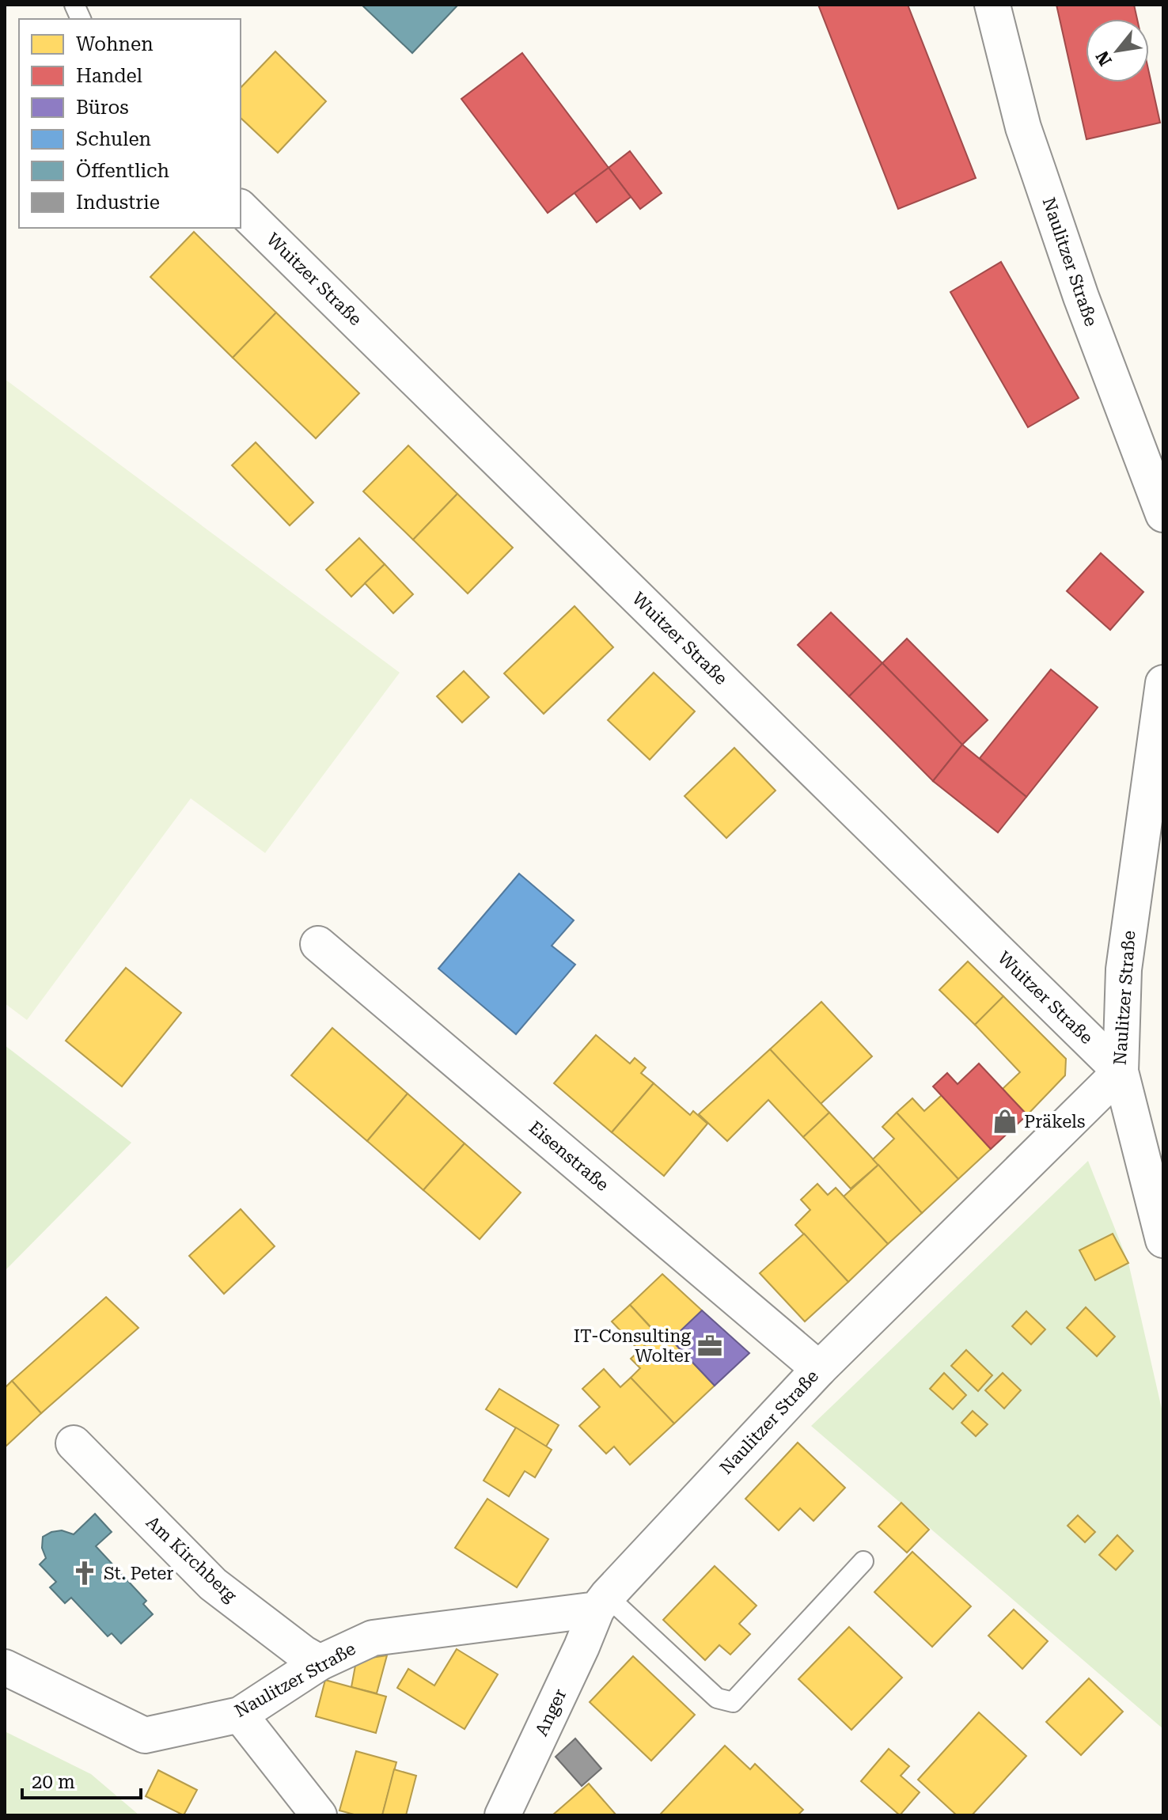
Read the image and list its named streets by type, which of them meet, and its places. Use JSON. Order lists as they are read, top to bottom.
{
  "streets": {
    "street": [
      "Naulitzer Straße",
      "Wuitzer Straße",
      "Eisenstraße",
      "Am Kirchberg",
      "Anger"
    ]
  },
  "crossings": [
    ["Naulitzer Straße", "Wuitzer Straße"],
    ["Naulitzer Straße", "Eisenstraße"],
    ["Naulitzer Straße", "Am Kirchberg"],
    ["Naulitzer Straße", "Anger"]
  ],
  "places": {
    "shop": ["Präkels"],
    "office": ["IT-Consulting Wolter"],
    "church": ["St. Peter"]
  },
  "legend": [
    "Wohnen",
    "Handel",
    "Büros",
    "Schulen",
    "Öffentlich",
    "Industrie"
  ],
  "scale_bar": "20 m",
  "north": "bottom left"
}
